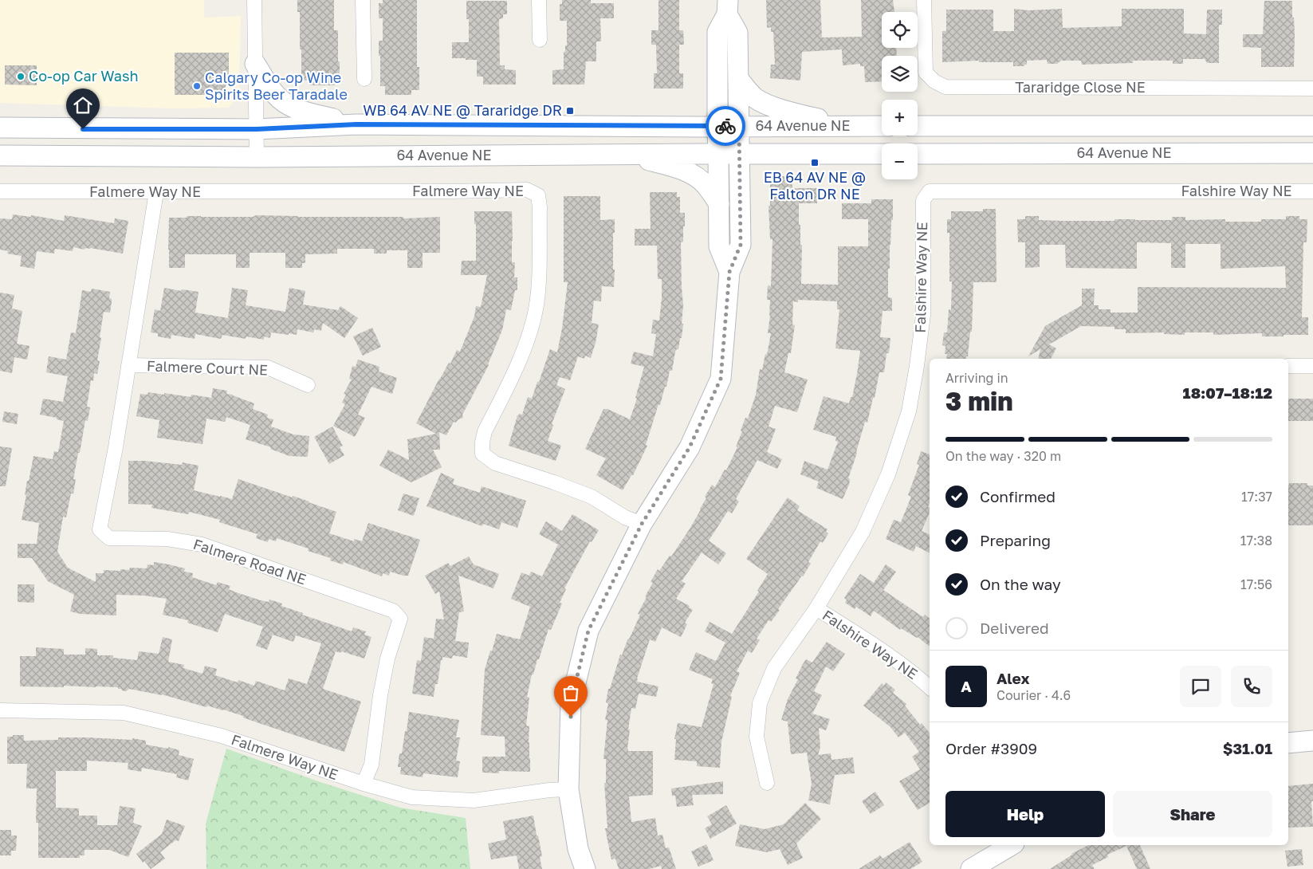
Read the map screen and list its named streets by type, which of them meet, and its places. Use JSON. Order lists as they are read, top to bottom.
{
  "streets": {
    "main road": ["64 Avenue NE"],
    "street": [
      "Tararidge Close NE",
      "Falmere Way NE",
      "Falshire Way NE",
      "Falmere Court NE",
      "Falmere Road NE"
    ]
  },
  "crossings": [
    ["Falmere Way NE", "Falmere Road NE"],
    ["Falmere Court NE", "Falmere Road NE"]
  ],
  "places": {
    "other": ["Co-op Car Wash", "Calgary Co-op Wine Spirits Beer Taradale"],
    "transit": ["WB 64 AV NE @ Tararidge DR", "EB 64 AV NE @ Falton DR NE"]
  },
  "page": {
    "map_buttons": ["+", "−"],
    "heading": ["3 min", "Arriving in", "18:07–18:12"],
    "panel": [
      "Alex",
      "Courier · 4.6",
      "Order #3909",
      "$31.01"
    ],
    "bar": "On the way · 320 m",
    "list": [
      ["Confirmed", "17:37"],
      ["Preparing", "17:38"],
      ["On the way", "17:56"],
      "Delivered"
    ],
    "round": "A",
    "buttons": ["Help", "Share"]
  }
}
